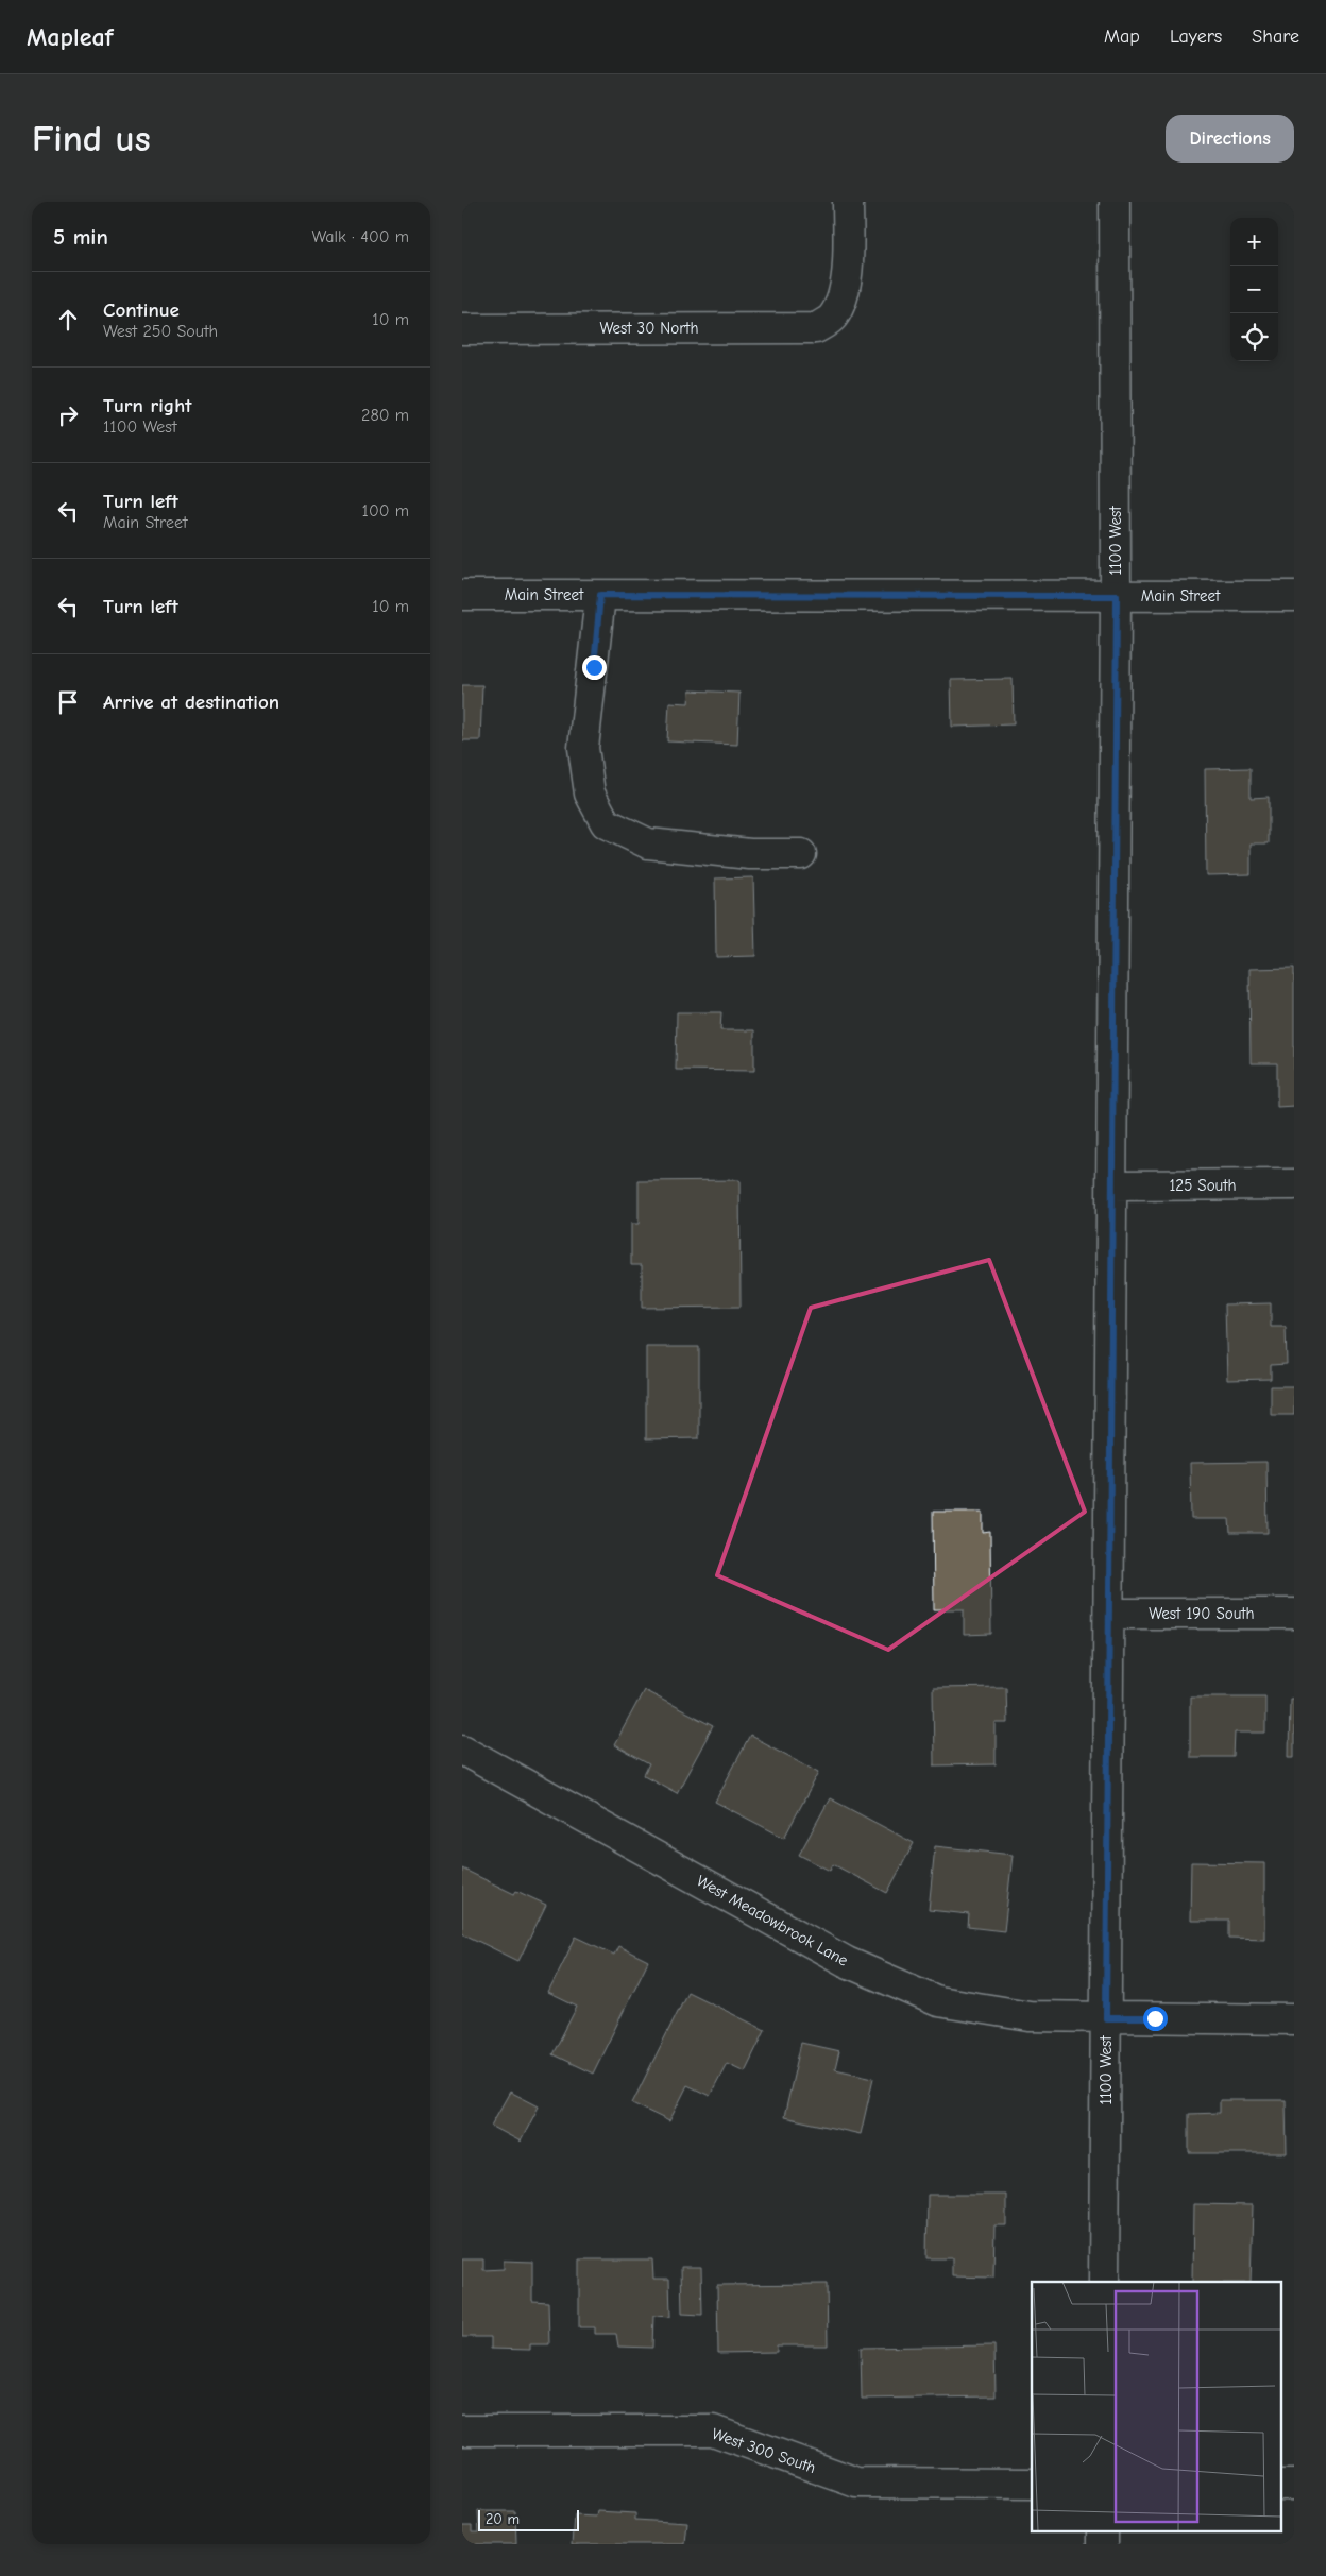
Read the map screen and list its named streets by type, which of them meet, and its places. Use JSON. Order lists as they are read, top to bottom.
{
  "streets": {
    "street": [
      "West 30 North",
      "1100 West",
      "Main Street",
      "125 South",
      "West 190 South",
      "West Meadowbrook Lane",
      "West 300 South"
    ]
  },
  "crossings": [
    ["1100 West", "Main Street"],
    ["1100 West", "125 South"],
    ["1100 West", "West 190 South"],
    ["1100 West", "West Meadowbrook Lane"]
  ],
  "scale_bar": "20 m",
  "page": {
    "header": "Mapleaf",
    "nav": ["Map", "Layers", "Share"],
    "buttons": "Directions",
    "title": "Find us",
    "heading": ["5 min", "Walk · 400 m"],
    "map_buttons": ["+", "−"],
    "list": [
      ["Continue", "West 250 South", "10 m"],
      ["Turn right", "1100 West", "280 m"],
      ["Turn left", "Main Street", "100 m"],
      ["Turn left", "10 m"],
      "Arrive at destination"
    ],
    "scale": "20 m"
  }
}
